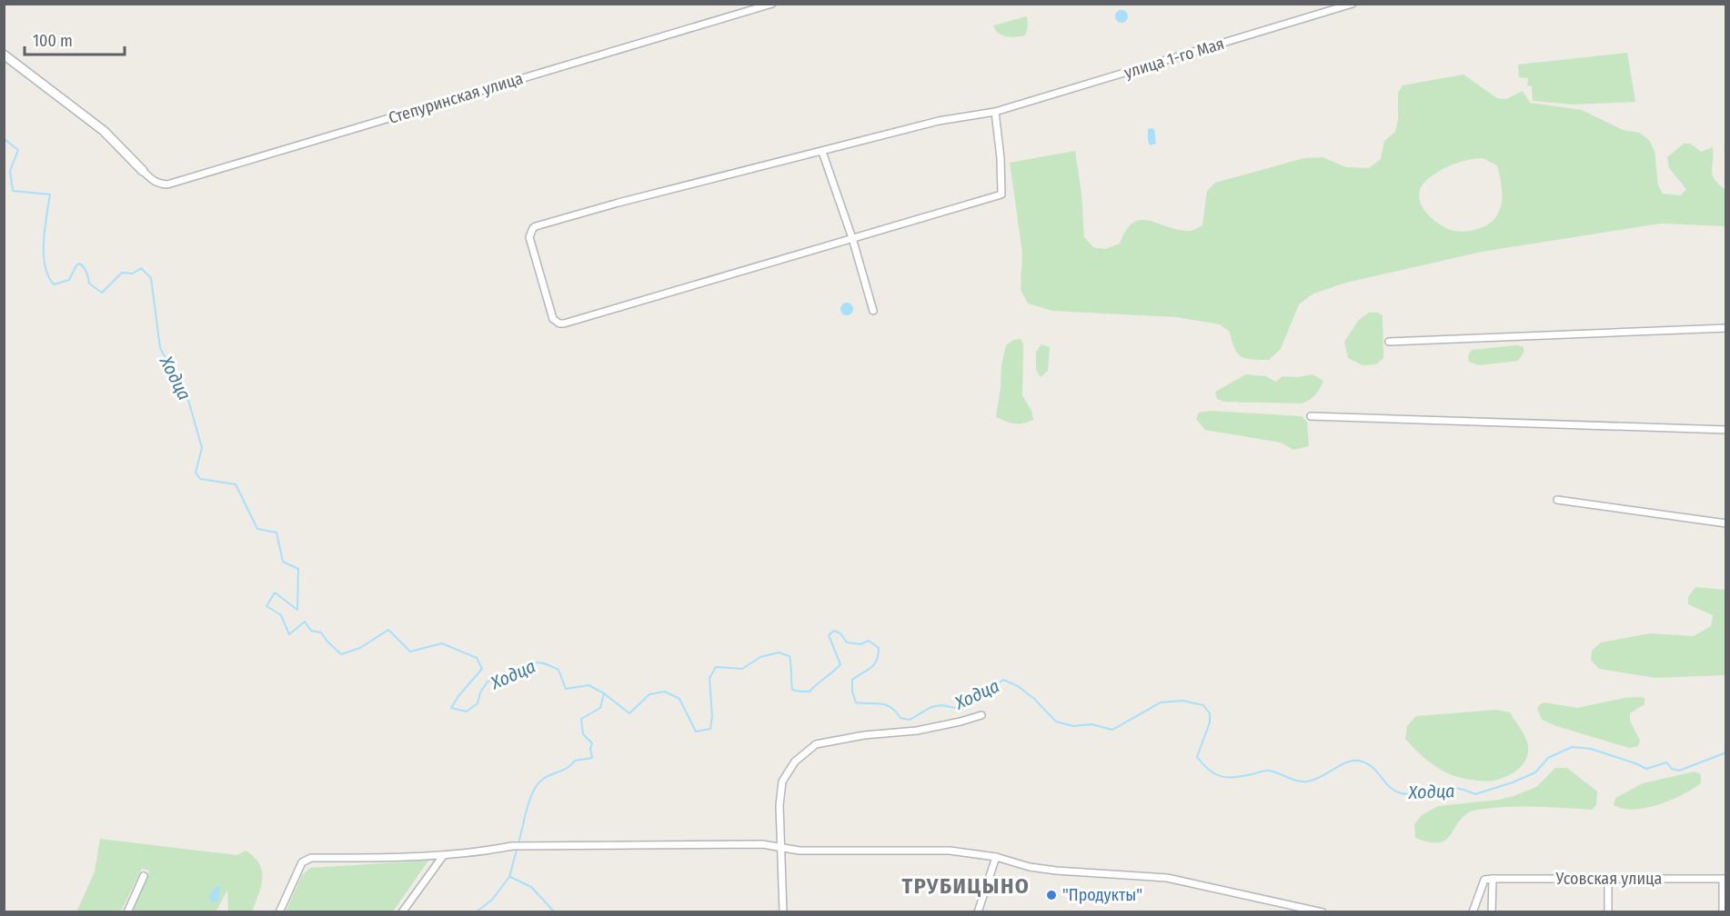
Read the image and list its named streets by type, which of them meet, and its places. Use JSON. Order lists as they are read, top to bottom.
{
  "streets": {
    "street": ["улица 1-го Мая", "Степуринская улица", "Усовская улица"]
  },
  "districts": ["ТРУБИЦЫНО"],
  "water": ["Ходца"],
  "places": ["\"Продукты\""],
  "scale_bar": "100 m"
}
